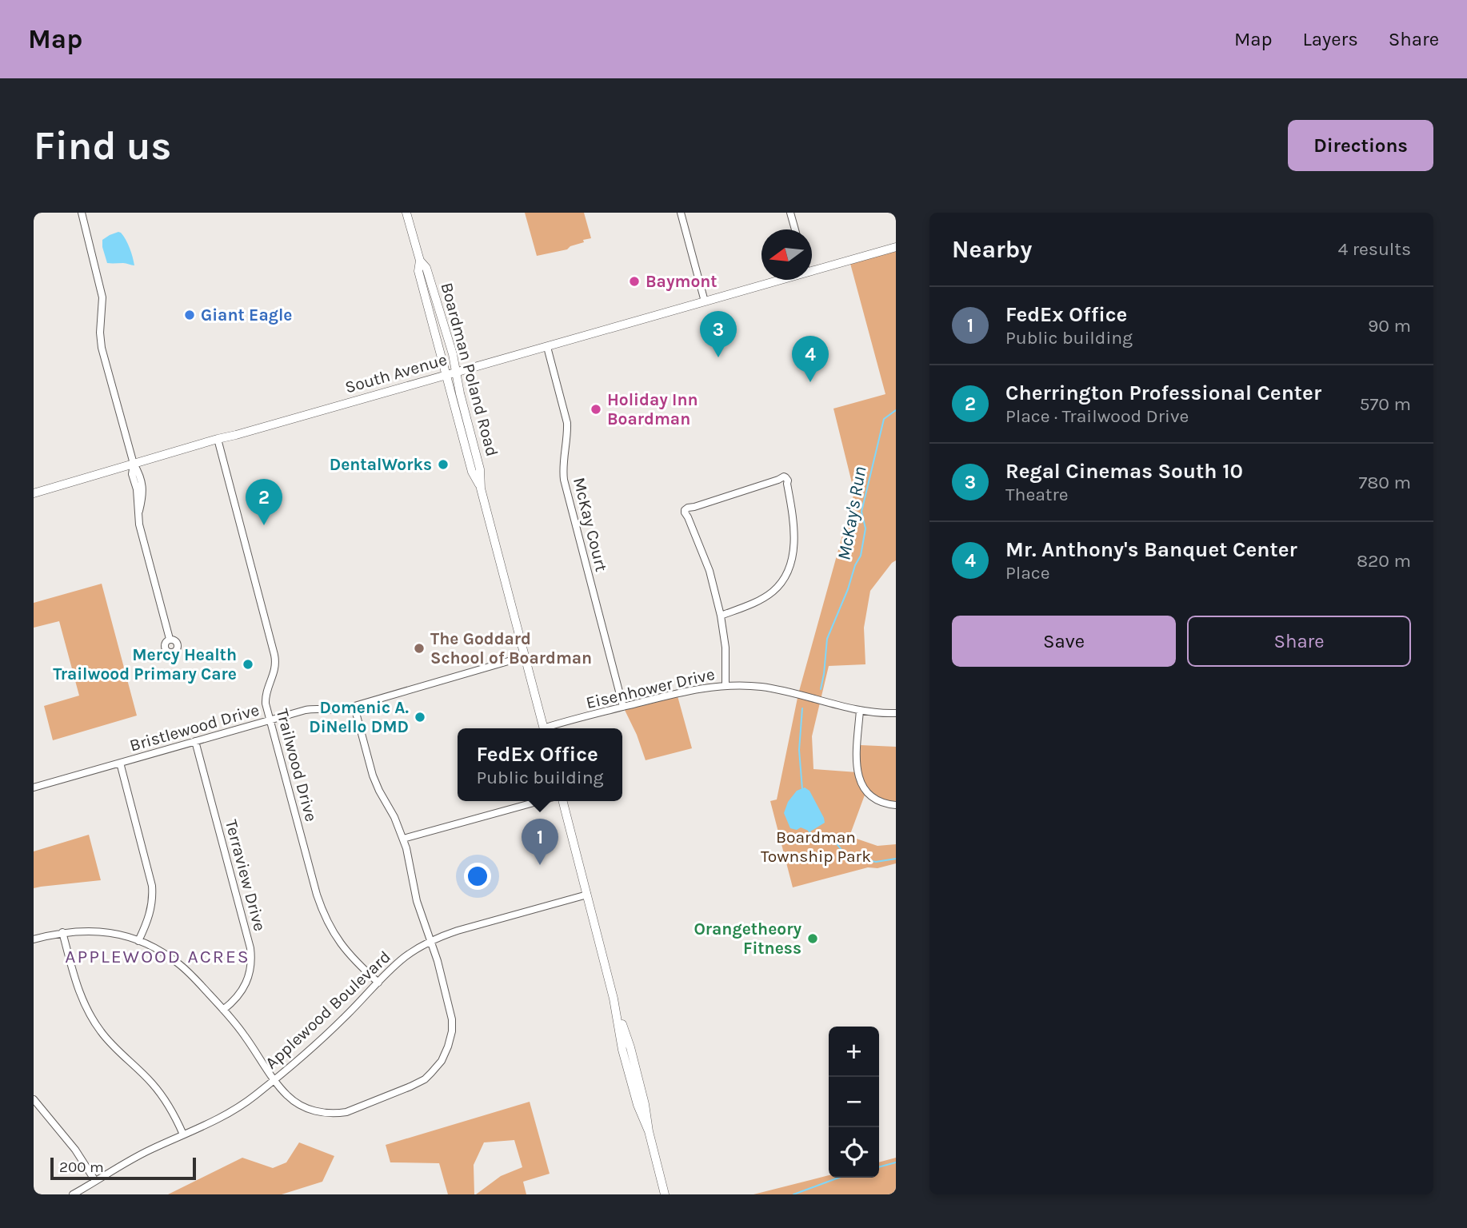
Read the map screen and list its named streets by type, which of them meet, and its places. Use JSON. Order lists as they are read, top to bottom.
{
  "streets": {
    "main road": ["Boardman Poland Road", "South Avenue"],
    "street": [
      "McKay Court",
      "Eisenhower Drive",
      "Bristlewood Drive",
      "Trailwood Drive",
      "Terraview Drive",
      "Applewood Boulevard"
    ]
  },
  "crossings": [
    ["Boardman Poland Road", "South Avenue"],
    ["Boardman Poland Road", "Bristlewood Drive"],
    ["South Avenue", "McKay Court"],
    ["South Avenue", "Trailwood Drive"],
    ["McKay Court", "Eisenhower Drive"],
    ["Bristlewood Drive", "Trailwood Drive"],
    ["Bristlewood Drive", "Terraview Drive"],
    ["Trailwood Drive", "Applewood Boulevard"]
  ],
  "districts": ["APPLEWOOD ACRES"],
  "water": ["McKay's Run"],
  "parks": ["Boardman Township Park"],
  "places": [
    "Baymont",
    "Giant Eagle",
    "Holiday Inn Boardman",
    "DentalWorks",
    "The Goddard School of Boardman",
    "Mercy Health Trailwood Primary Care",
    "Domenic A. DiNello DMD",
    "Orangetheory Fitness"
  ],
  "scale_bar": "200 m",
  "north": "left",
  "page": {
    "header": "Map",
    "nav": ["Map", "Layers", "Share"],
    "buttons": [
      "Directions",
      ["Save", "Share"]
    ],
    "title": "Find us",
    "heading": ["Nearby", "4 results"],
    "list": [
      {
        "mark": "1",
        "name": "FedEx Office",
        "note": "Public building",
        "value": "90 m"
      },
      {
        "mark": "2",
        "name": "Cherrington Professional Center",
        "note": "Place · Trailwood Drive",
        "value": "570 m"
      },
      {
        "mark": "3",
        "name": "Regal Cinemas South 10",
        "note": "Theatre",
        "value": "780 m"
      },
      {
        "mark": "4",
        "name": "Mr. Anthony's Banquet Center",
        "note": "Place",
        "value": "820 m"
      }
    ],
    "pins": [
      "3",
      "4",
      "2",
      "1"
    ],
    "popup": ["FedEx Office", "Public building"],
    "map_buttons": ["+", "−"],
    "scale": "200 m"
  }
}
